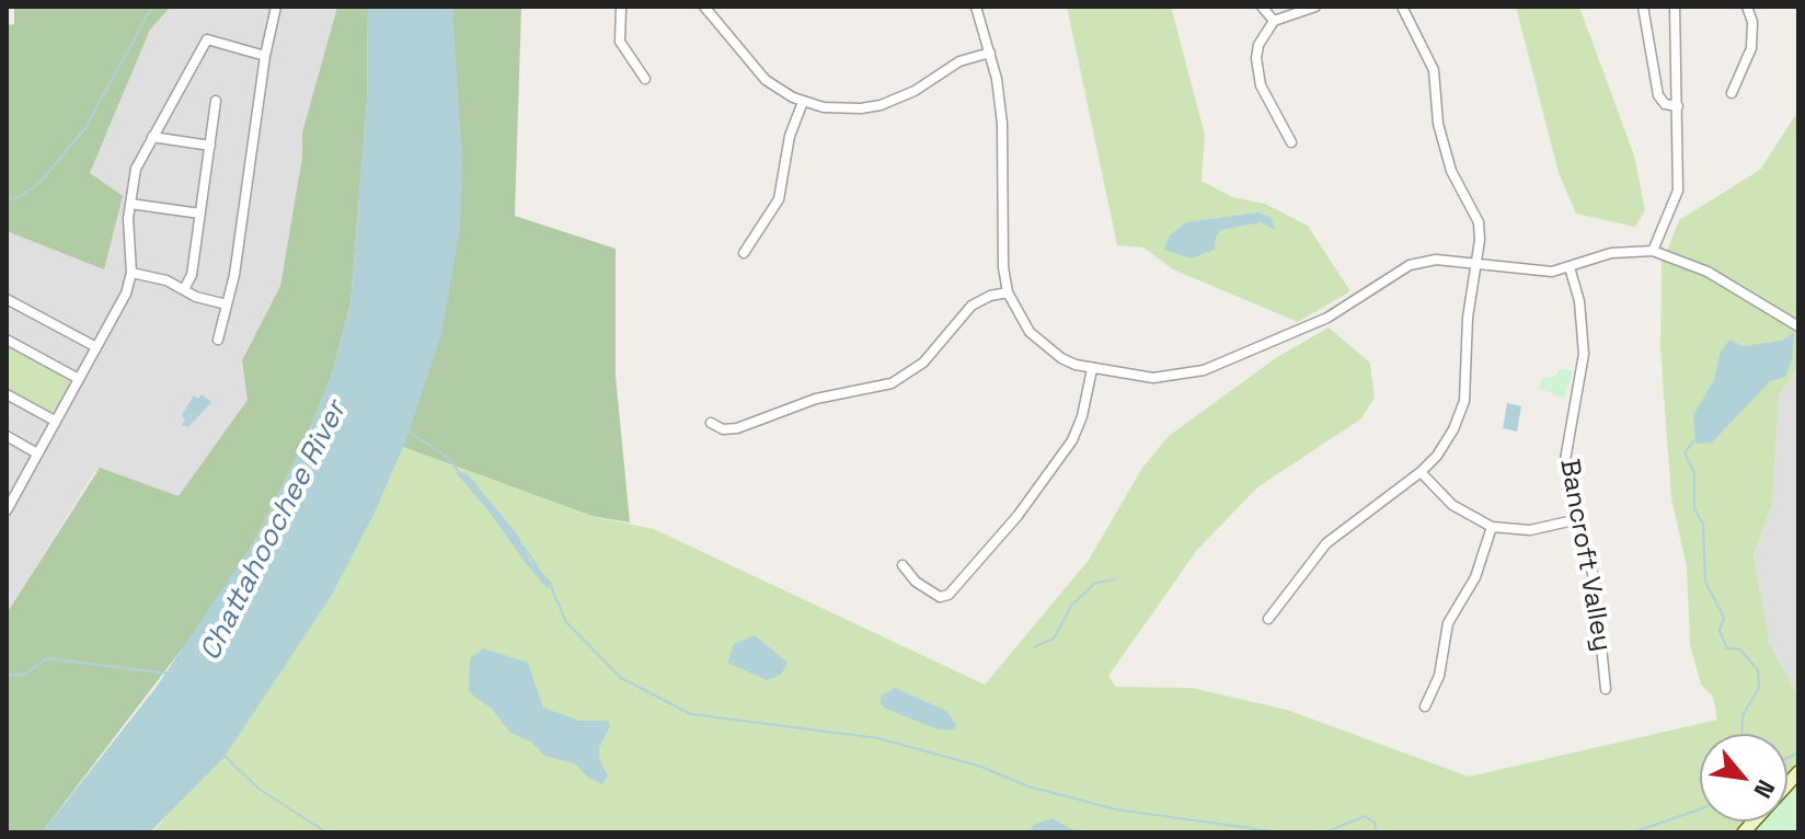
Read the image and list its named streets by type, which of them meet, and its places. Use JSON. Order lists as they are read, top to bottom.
{
  "streets": {
    "street": ["Bancroft Valley"]
  },
  "water": ["Chattahoochee River"],
  "north": "bottom right"
}
